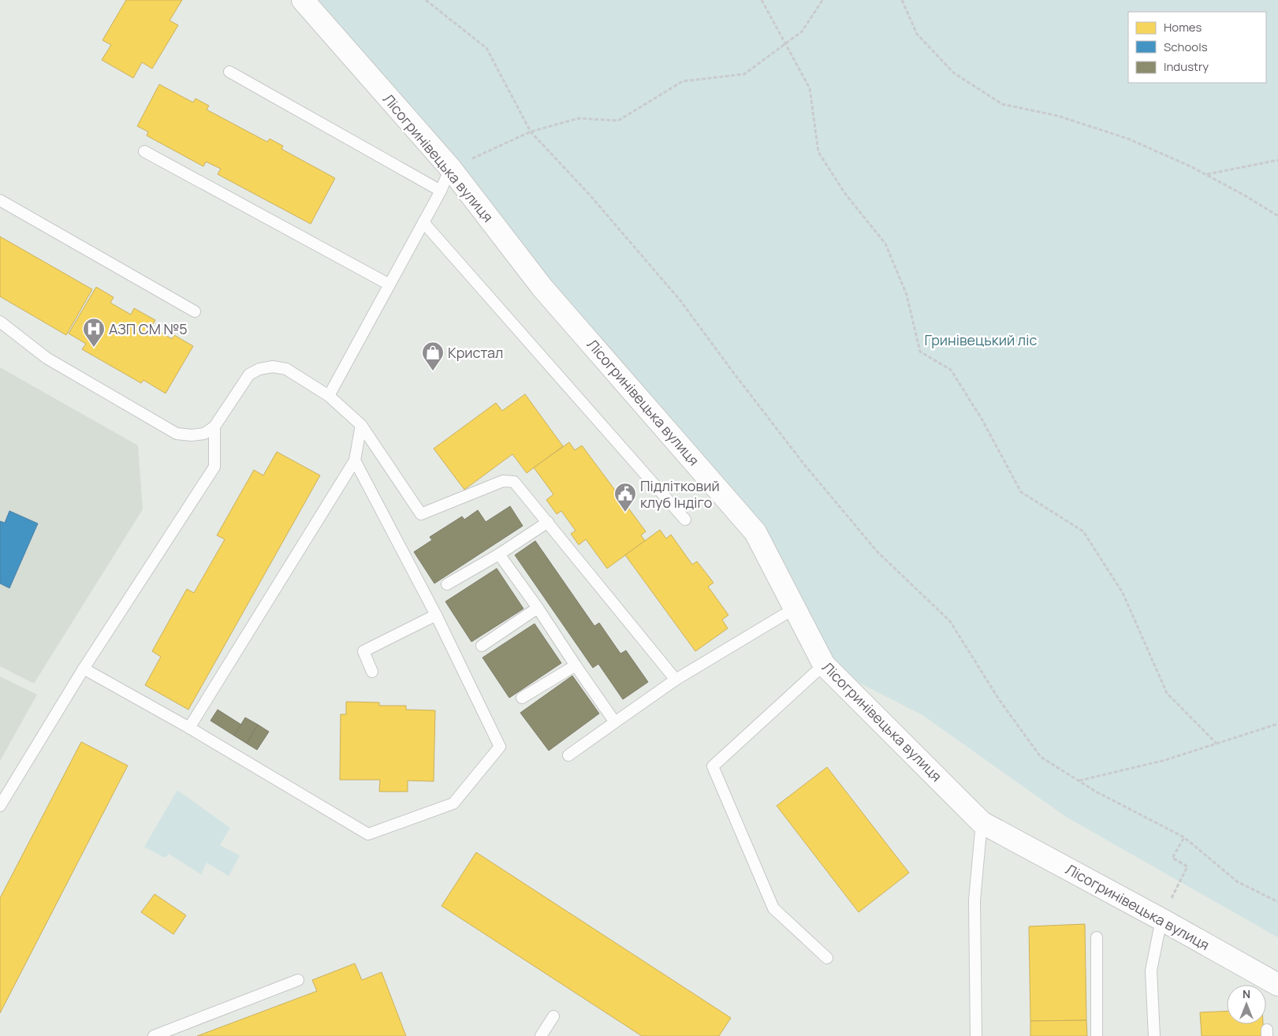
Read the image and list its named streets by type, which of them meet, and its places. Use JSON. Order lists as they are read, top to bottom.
{
  "streets": {
    "street": ["Лісогринівецька вулиця"]
  },
  "parks": ["Гринівецький ліс"],
  "places": {
    "hospital": ["АЗП СМ №5"],
    "shop": ["Кристал"],
    "public building": ["Підлітковий клуб Індіго"]
  },
  "legend": ["Homes", "Schools", "Industry"],
  "north": "top"
}
